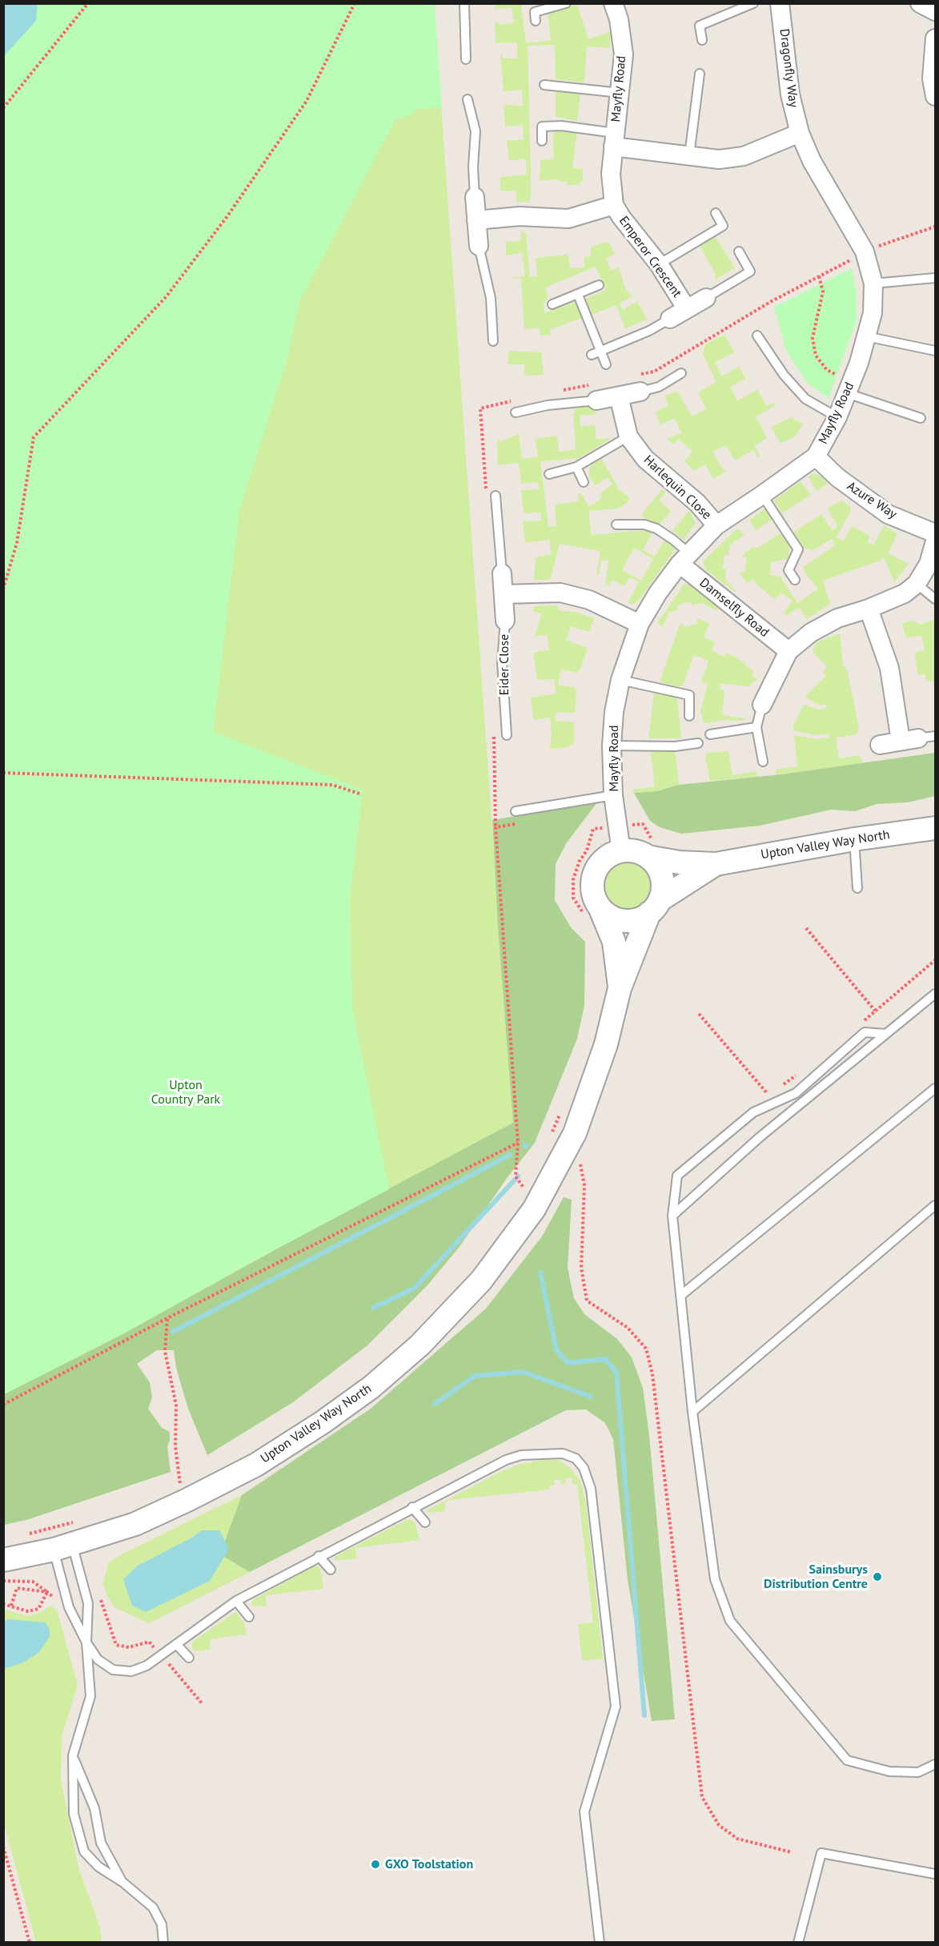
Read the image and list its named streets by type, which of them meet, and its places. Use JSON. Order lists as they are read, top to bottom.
{
  "streets": {
    "street": [
      "Dragonfly Way",
      "Mayfly Road",
      "Emperor Crescent",
      "Harlequin Close",
      "Azure Way",
      "Damselfly Road",
      "Eider Close",
      "Upton Valley Way North"
    ]
  },
  "crossings": [
    ["Dragonfly Way", "Mayfly Road"],
    ["Mayfly Road", "Emperor Crescent"],
    ["Mayfly Road", "Harlequin Close"],
    ["Mayfly Road", "Azure Way"],
    ["Mayfly Road", "Damselfly Road"],
    ["Mayfly Road", "Upton Valley Way North"]
  ],
  "parks": ["Upton Country Park"],
  "places": ["Sainsburys Distribution Centre", "GXO Toolstation"]
}
